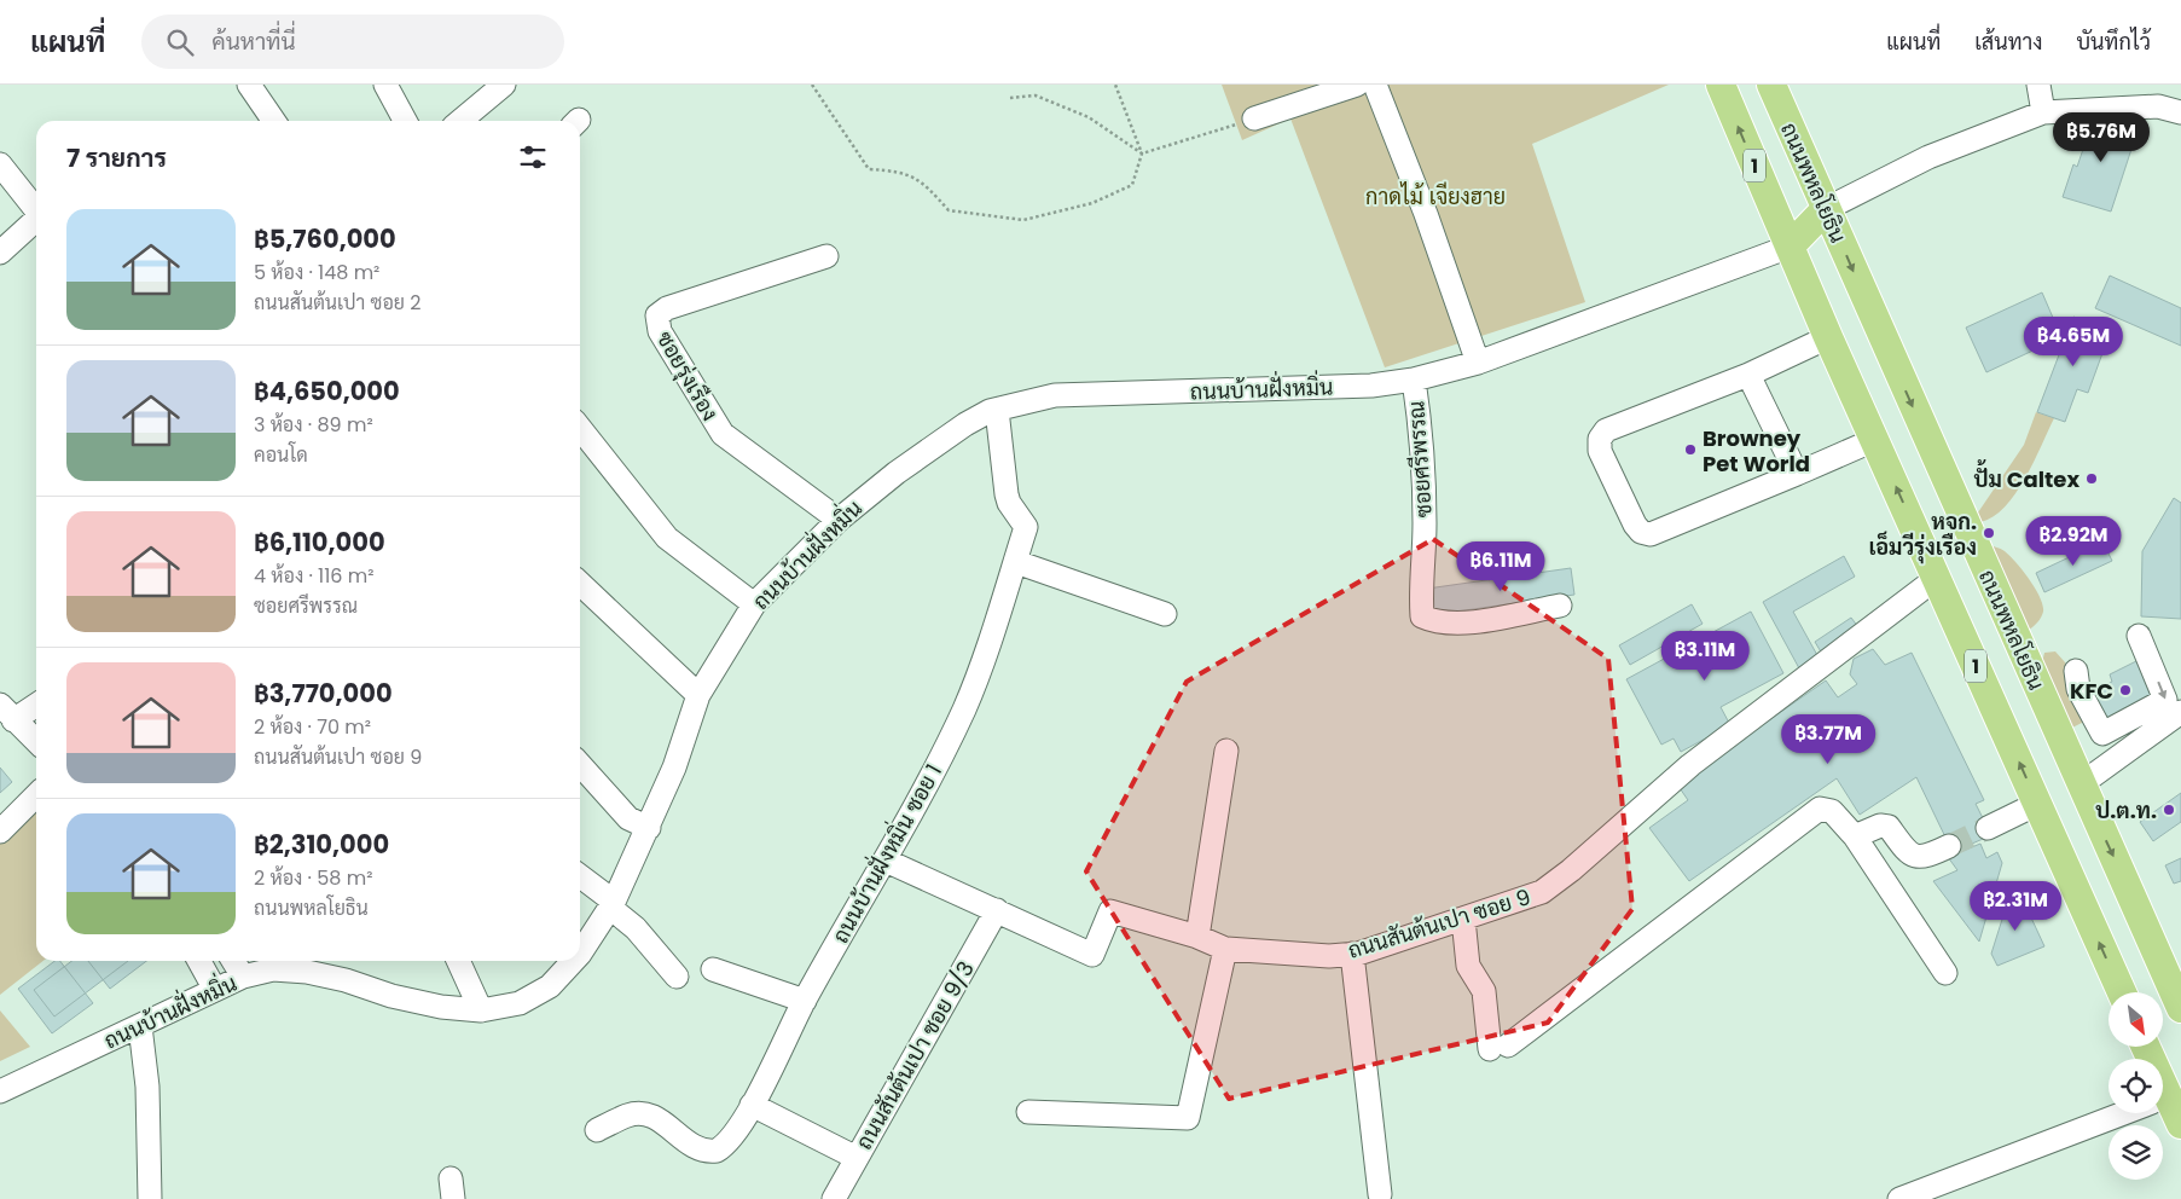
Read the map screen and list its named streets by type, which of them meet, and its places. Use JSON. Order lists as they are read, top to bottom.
{
  "streets": {
    "main road": ["1", "ถนนพหลโยธิน"],
    "street": [
      "ซอยรุ่งเรือง",
      "ถนนบ้านฝั่งหมิ่น",
      "ซอยศรีพรรณ",
      "ถนนบ้านฝั่งหมิ่น ซอย 1",
      "ถนนสันต้นเปา ซอย 9",
      "ถนนสันต้นเปา ซอย 9/3"
    ]
  },
  "crossings": [
    ["1", "ถนนบ้านฝั่งหมิ่น"],
    ["1", "ถนนสันต้นเปา ซอย 9"],
    ["ซอยรุ่งเรือง", "ถนนบ้านฝั่งหมิ่น"],
    ["ถนนบ้านฝั่งหมิ่น", "ซอยศรีพรรณ"],
    ["ถนนบ้านฝั่งหมิ่น", "ถนนบ้านฝั่งหมิ่น ซอย 1"],
    ["ถนนบ้านฝั่งหมิ่น ซอย 1", "ถนนสันต้นเปา ซอย 9"],
    ["ถนนสันต้นเปา ซอย 9", "ถนนสันต้นเปา ซอย 9/3"]
  ],
  "parks": ["กาดไม้ เจียงฮาย"],
  "places": [
    "Browney Pet World",
    "ปั้ม Caltex",
    "หจก. เอ็มวีรุ่งเรือง",
    "KFC",
    "ป.ต.ท."
  ],
  "north": "bottom right",
  "page": {
    "header": "แผนที่",
    "search": "ค้นหาที่นี่",
    "nav": ["แผนที่", "เส้นทาง", "บันทึกไว้"],
    "price": [
      "฿5.76M",
      "฿4.65M",
      "฿2.92M",
      "฿6.11M",
      "฿3.11M",
      "฿3.77M",
      "฿2.31M"
    ],
    "heading": "7 รายการ",
    "list": [
      {
        "name": "฿5,760,000",
        "note": "5 ห้อง · 148 m² · ถนนสันต้นเปา ซอย 2"
      },
      {
        "name": "฿4,650,000",
        "note": "3 ห้อง · 89 m² · คอนโด"
      },
      {
        "name": "฿6,110,000",
        "note": "4 ห้อง · 116 m² · ซอยศรีพรรณ"
      },
      {
        "name": "฿3,770,000",
        "note": "2 ห้อง · 70 m² · ถนนสันต้นเปา ซอย 9"
      },
      {
        "name": "฿2,310,000",
        "note": "2 ห้อง · 58 m² · ถนนพหลโยธิน"
      }
    ]
  }
}
